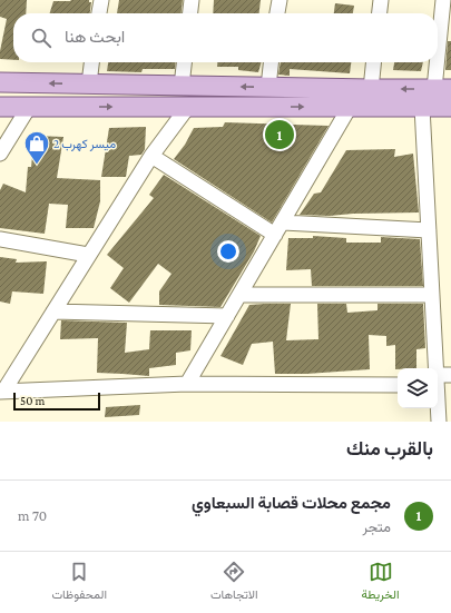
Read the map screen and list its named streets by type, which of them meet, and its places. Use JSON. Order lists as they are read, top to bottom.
{
  "places": {
    "shop": ["ميسر كهرب 2"]
  },
  "scale_bar": "50 m",
  "page": {
    "search": "ابحث هنا",
    "pins": "1",
    "scale": "50 m",
    "heading": "بالقرب منك",
    "list": [
      {
        "mark": "1",
        "name": "مجمع محلات قصابة السبعاوي",
        "note": "متجر",
        "value": "70 m"
      }
    ],
    "nav": ["الخريطة", "الاتجاهات", "المحفوظات"]
  }
}
